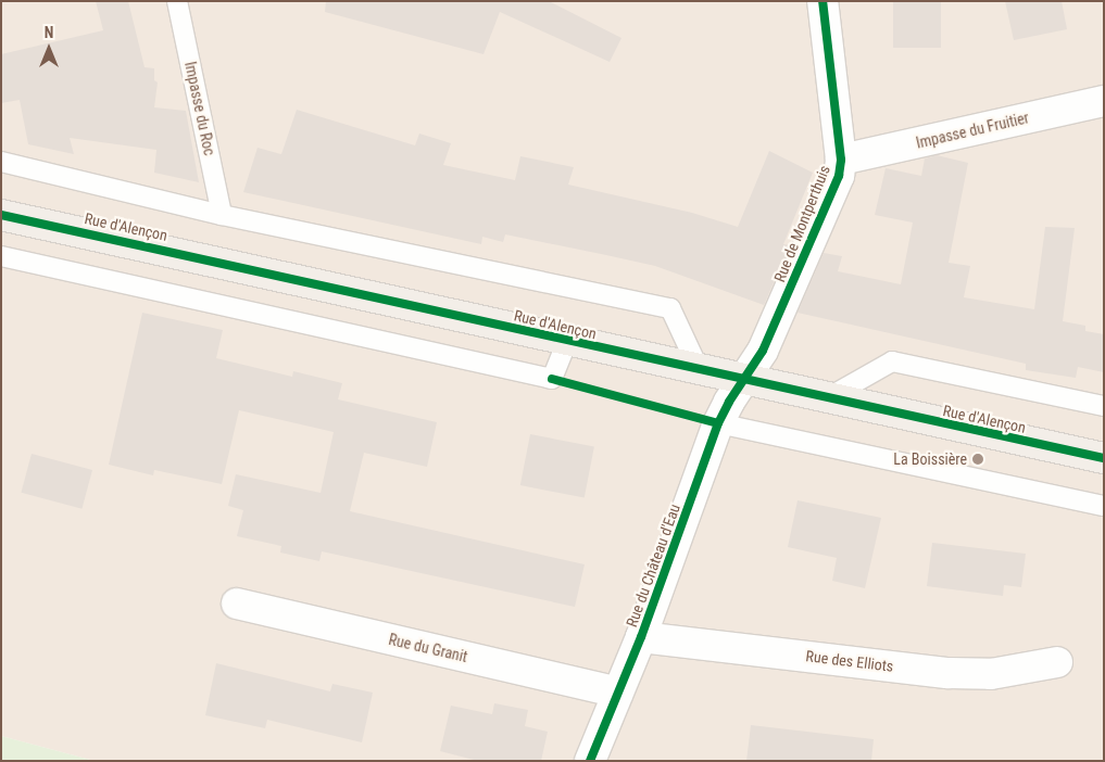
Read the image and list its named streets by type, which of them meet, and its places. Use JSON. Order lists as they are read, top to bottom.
{
  "streets": {
    "main road": ["Rue d'Alençon"],
    "street": [
      "Impasse du Fruitier",
      "Rue de Montperthuis",
      "Rue du Château d'Eau",
      "Rue du Granit",
      "Rue des Elliots"
    ],
    "lane": ["Impasse du Roc"]
  },
  "crossings": [
    ["Impasse du Fruitier", "Rue de Montperthuis"],
    ["Rue de Montperthuis", "Rue d'Alençon"],
    ["Rue de Montperthuis", "Rue du Château d'Eau"],
    ["Rue d'Alençon", "Rue du Château d'Eau"],
    ["Rue du Château d'Eau", "Rue du Granit"],
    ["Rue du Château d'Eau", "Rue des Elliots"]
  ],
  "places": ["La Boissière"],
  "north": "top"
}
